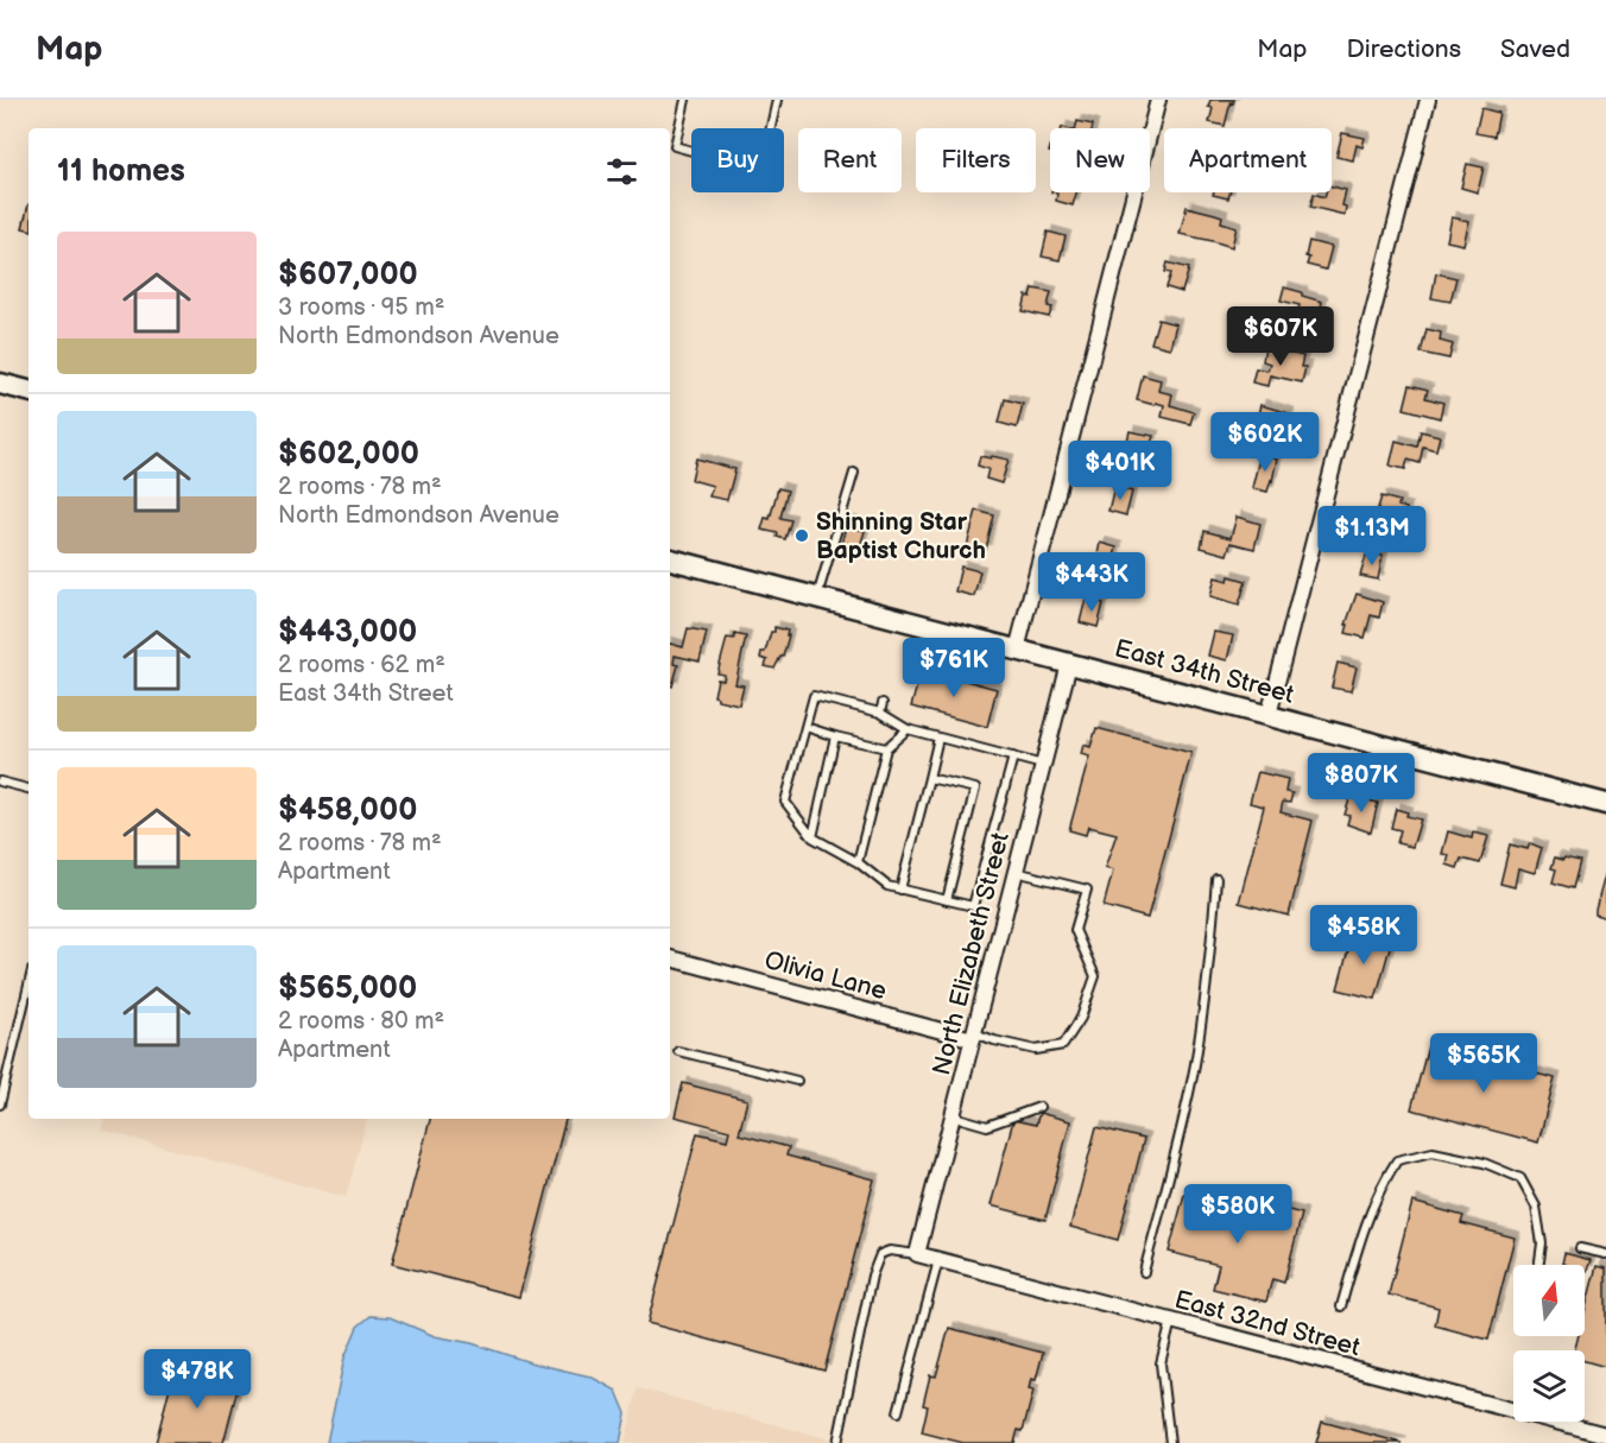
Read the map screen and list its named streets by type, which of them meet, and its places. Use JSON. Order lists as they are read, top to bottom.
{
  "streets": {
    "main road": ["East 34th Street"],
    "street": ["North Elizabeth Street", "Olivia Lane", "East 32nd Street"]
  },
  "crossings": [
    ["East 34th Street", "North Elizabeth Street"],
    ["North Elizabeth Street", "Olivia Lane"],
    ["North Elizabeth Street", "East 32nd Street"]
  ],
  "places": ["Shinning Star Baptist Church"],
  "north": "top",
  "page": {
    "header": "Map",
    "nav": ["Map", "Directions", "Saved"],
    "chip": [
      "Buy",
      "Rent",
      "Filters",
      "New",
      "Apartment"
    ],
    "heading": "11 homes",
    "list": [
      {
        "name": "$607,000",
        "note": "3 rooms · 95 m² · North Edmondson Avenue"
      },
      {
        "name": "$602,000",
        "note": "2 rooms · 78 m² · North Edmondson Avenue"
      },
      {
        "name": "$443,000",
        "note": "2 rooms · 62 m² · East 34th Street"
      },
      {
        "name": "$458,000",
        "note": "2 rooms · 78 m² · Apartment"
      },
      {
        "name": "$565,000",
        "note": "2 rooms · 80 m² · Apartment"
      }
    ],
    "price": [
      "$607K",
      "$602K",
      "$401K",
      "$1.13M",
      "$443K",
      "$761K",
      "$807K",
      "$458K",
      "$565K",
      "$580K",
      "$478K"
    ]
  }
}
